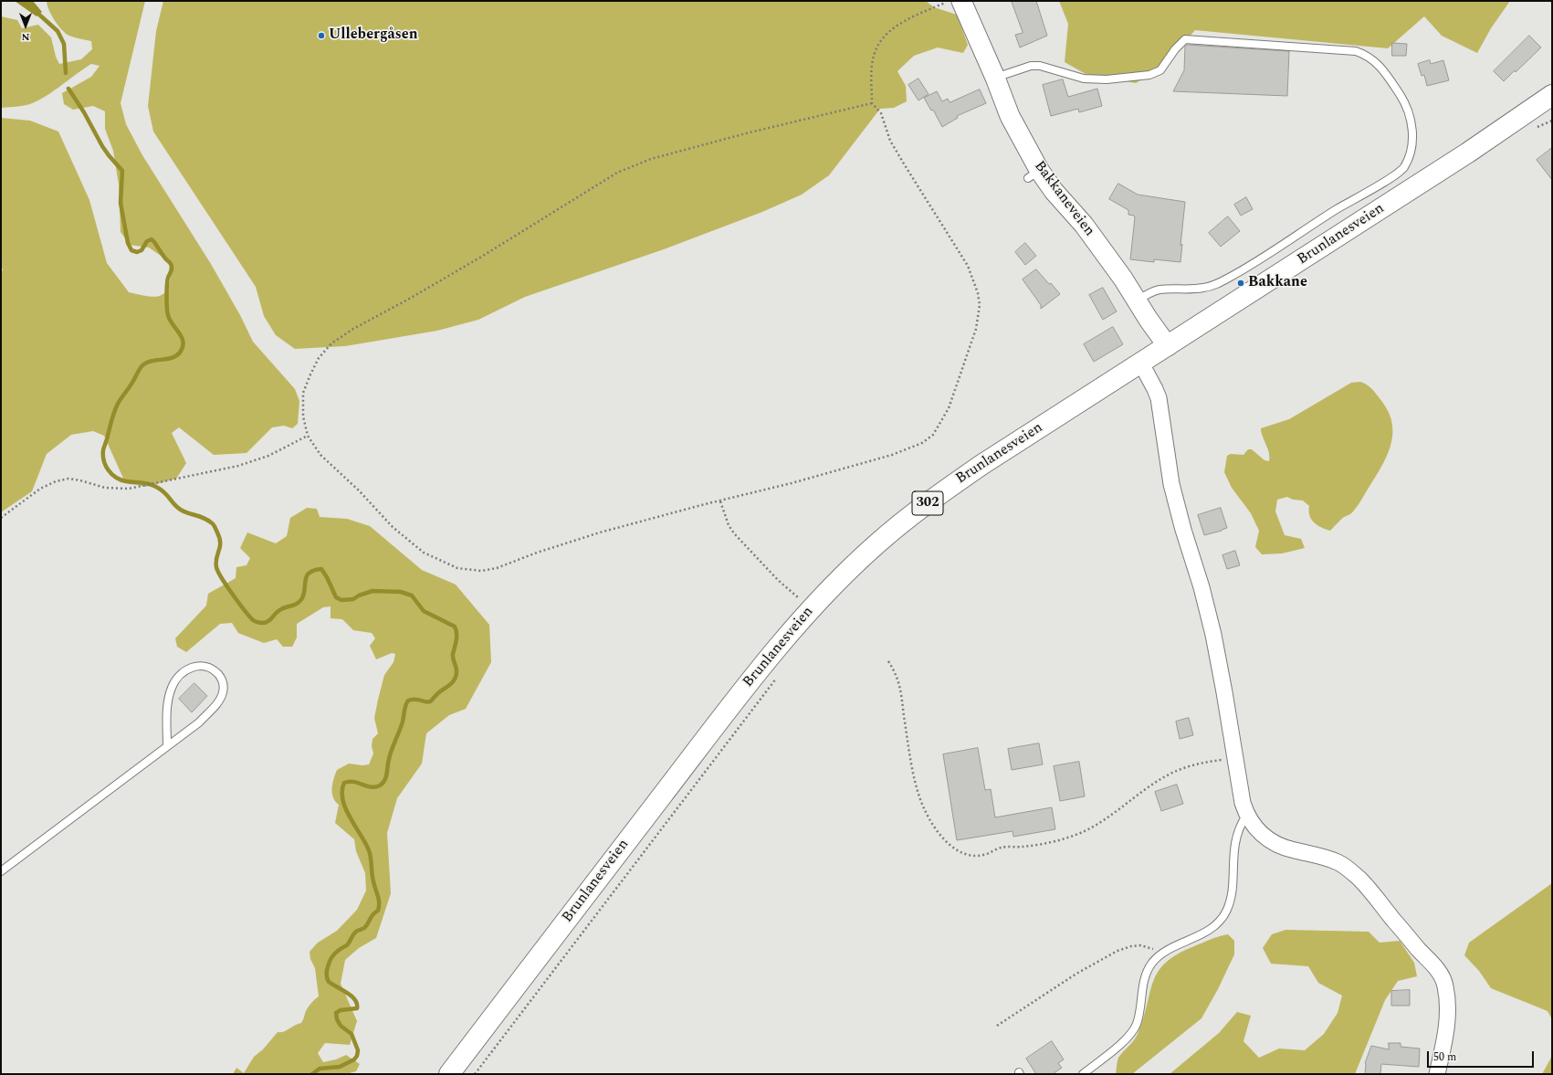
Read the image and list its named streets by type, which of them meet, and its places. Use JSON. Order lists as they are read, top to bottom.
{
  "streets": {
    "main road": ["Brunlanesveien", "302"],
    "street": ["Bakkaneveien"]
  },
  "crossings": [
    ["Bakkaneveien", "Brunlanesveien"]
  ],
  "places": ["Ullebergåsen", "Bakkane"],
  "scale_bar": "50 m",
  "north": "bottom"
}
